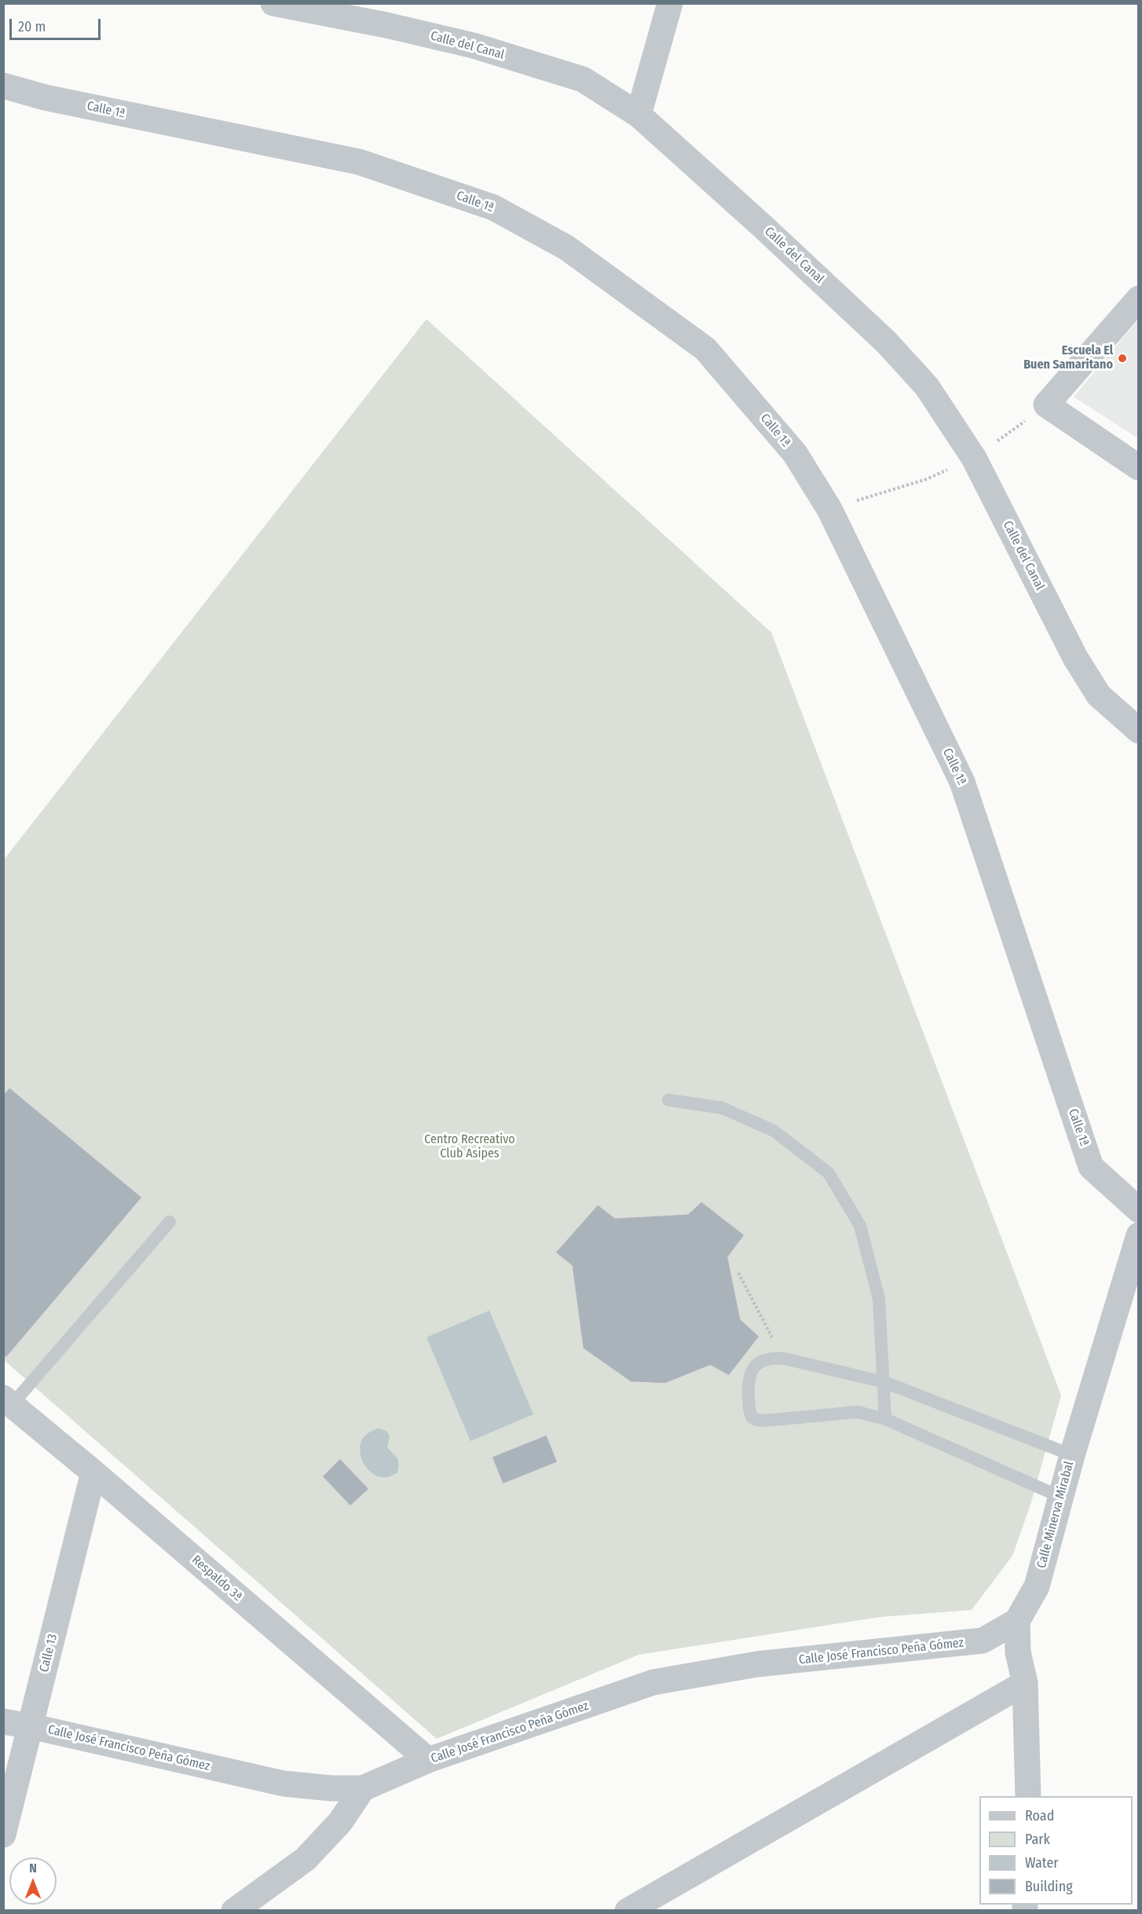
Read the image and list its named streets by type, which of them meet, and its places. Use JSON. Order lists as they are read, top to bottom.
{
  "streets": {
    "street": [
      "Calle del Canal",
      "Calle 1ª",
      "Calle Minerva Mirabal",
      "Respaldo 3ª",
      "Calle José Francisco Peña Gómez",
      "Calle 13"
    ]
  },
  "crossings": [
    ["Calle Minerva Mirabal", "Calle José Francisco Peña Gómez"],
    ["Respaldo 3ª", "Calle José Francisco Peña Gómez"],
    ["Respaldo 3ª", "Calle 13"],
    ["Calle José Francisco Peña Gómez", "Calle 13"]
  ],
  "parks": ["Centro Recreativo Club Asipes"],
  "places": ["Escuela El Buen Samaritano"],
  "legend": [
    "Road",
    "Park",
    "Water",
    "Building"
  ],
  "scale_bar": "20 m",
  "north": "top"
}
